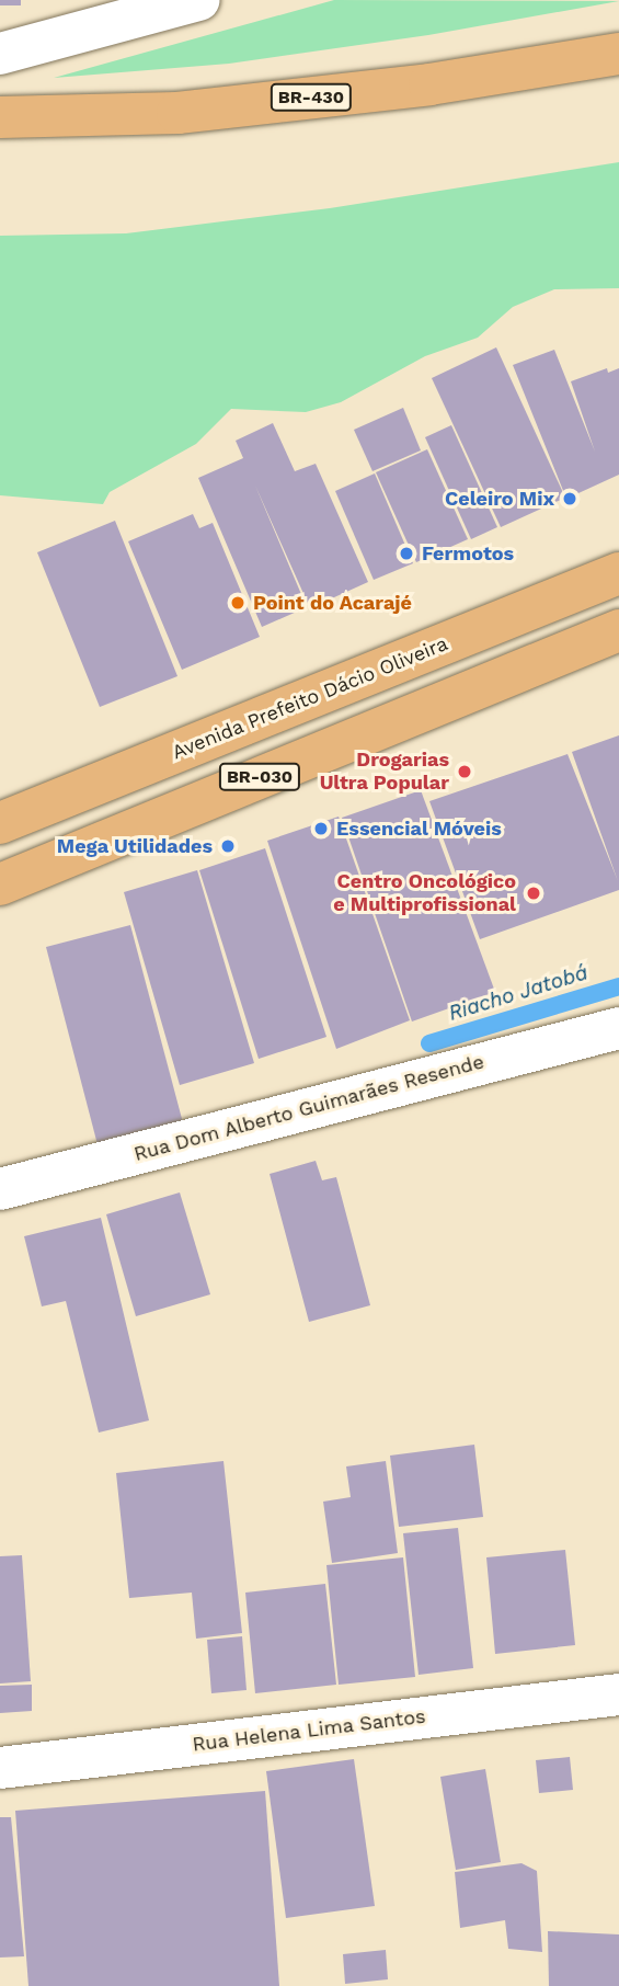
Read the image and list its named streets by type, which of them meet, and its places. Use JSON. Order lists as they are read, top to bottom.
{
  "streets": {
    "main road": ["BR-430", "Avenida Prefeito Dácio Oliveira", "BR-030"],
    "street": ["Rua Dom Alberto Guimarães Resende", "Rua Helena Lima Santos"]
  },
  "water": ["Riacho Jatobá"],
  "places": [
    "Celeiro Mix",
    "Fermotos",
    "Point do Acarajé",
    "Drogarias Ultra Popular",
    "Essencial Móveis",
    "Mega Utilidades",
    "Centro Oncológico e Multiprofissional"
  ]
}
